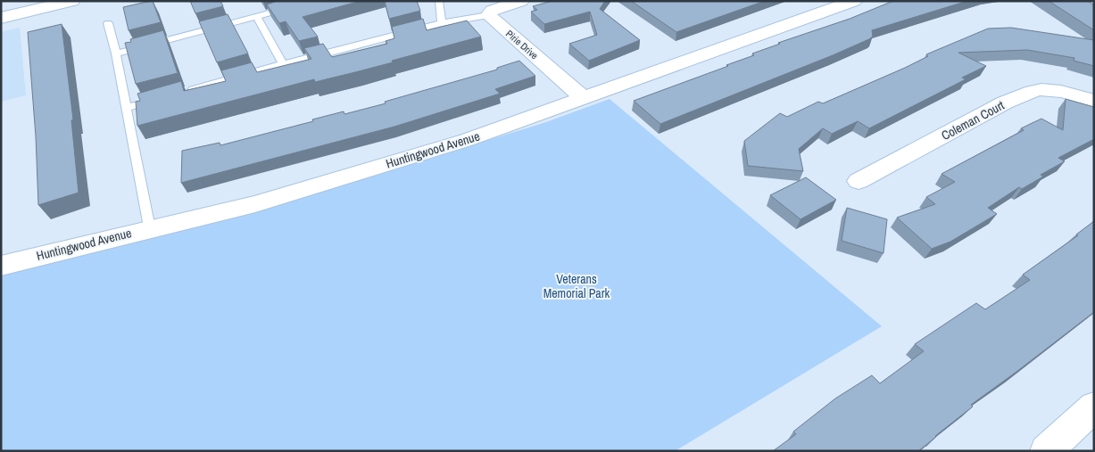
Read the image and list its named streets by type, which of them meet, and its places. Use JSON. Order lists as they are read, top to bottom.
{
  "streets": {
    "street": ["Pirie Drive", "Coleman Court", "Huntingwood Avenue"]
  },
  "crossings": [
    ["Pirie Drive", "Huntingwood Avenue"]
  ],
  "parks": ["Veterans Memorial Park"]
}
